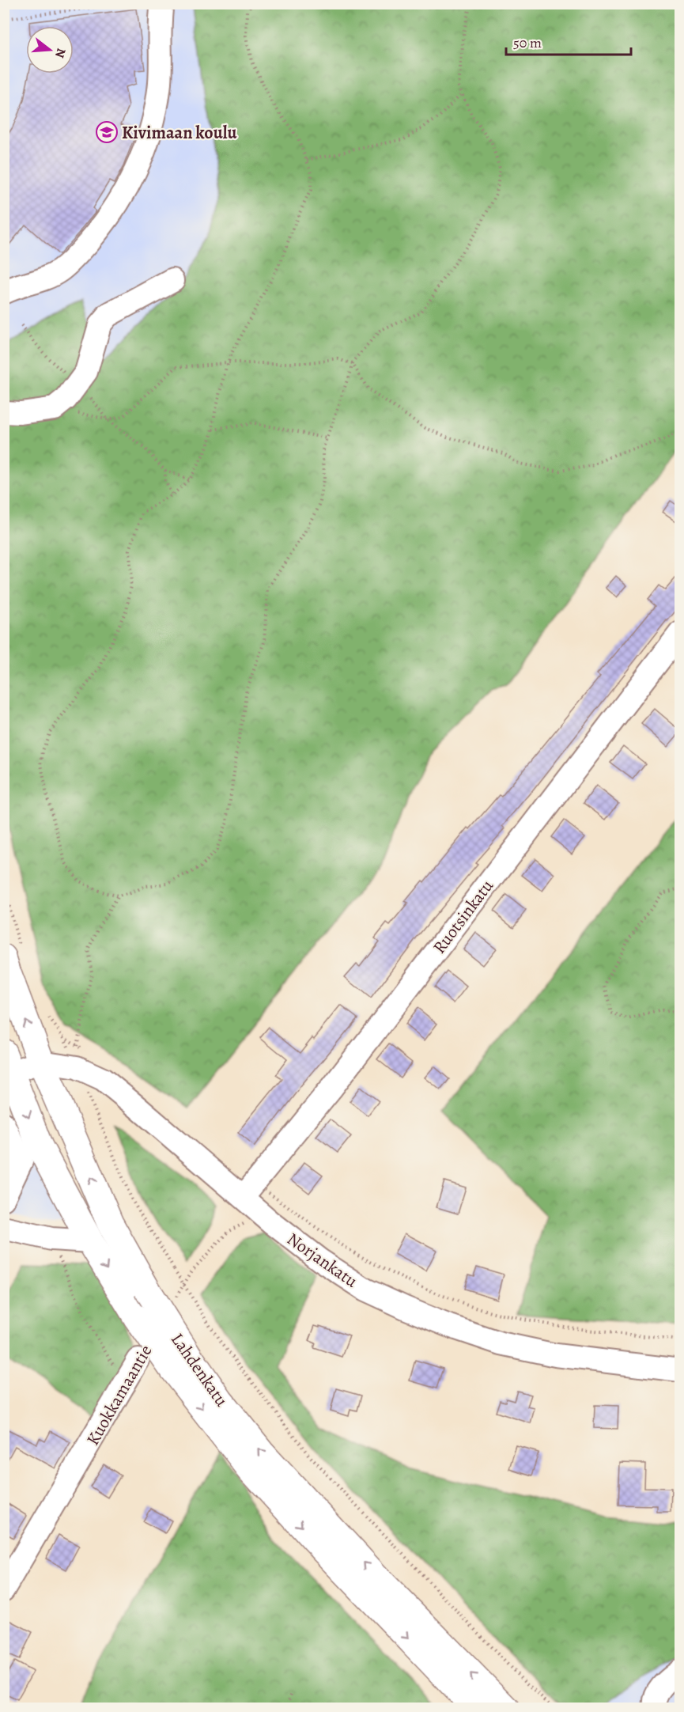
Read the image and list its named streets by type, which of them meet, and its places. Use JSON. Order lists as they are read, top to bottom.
{
  "streets": {
    "main road": ["Lahdenkatu"],
    "street": ["Ruotsinkatu", "Norjankatu", "Kuokkamaantie"]
  },
  "crossings": [
    ["Ruotsinkatu", "Norjankatu"],
    ["Norjankatu", "Lahdenkatu"]
  ],
  "places": {
    "school or university": ["Kivimaan koulu"]
  },
  "scale_bar": "50 m",
  "north": "right"
}
